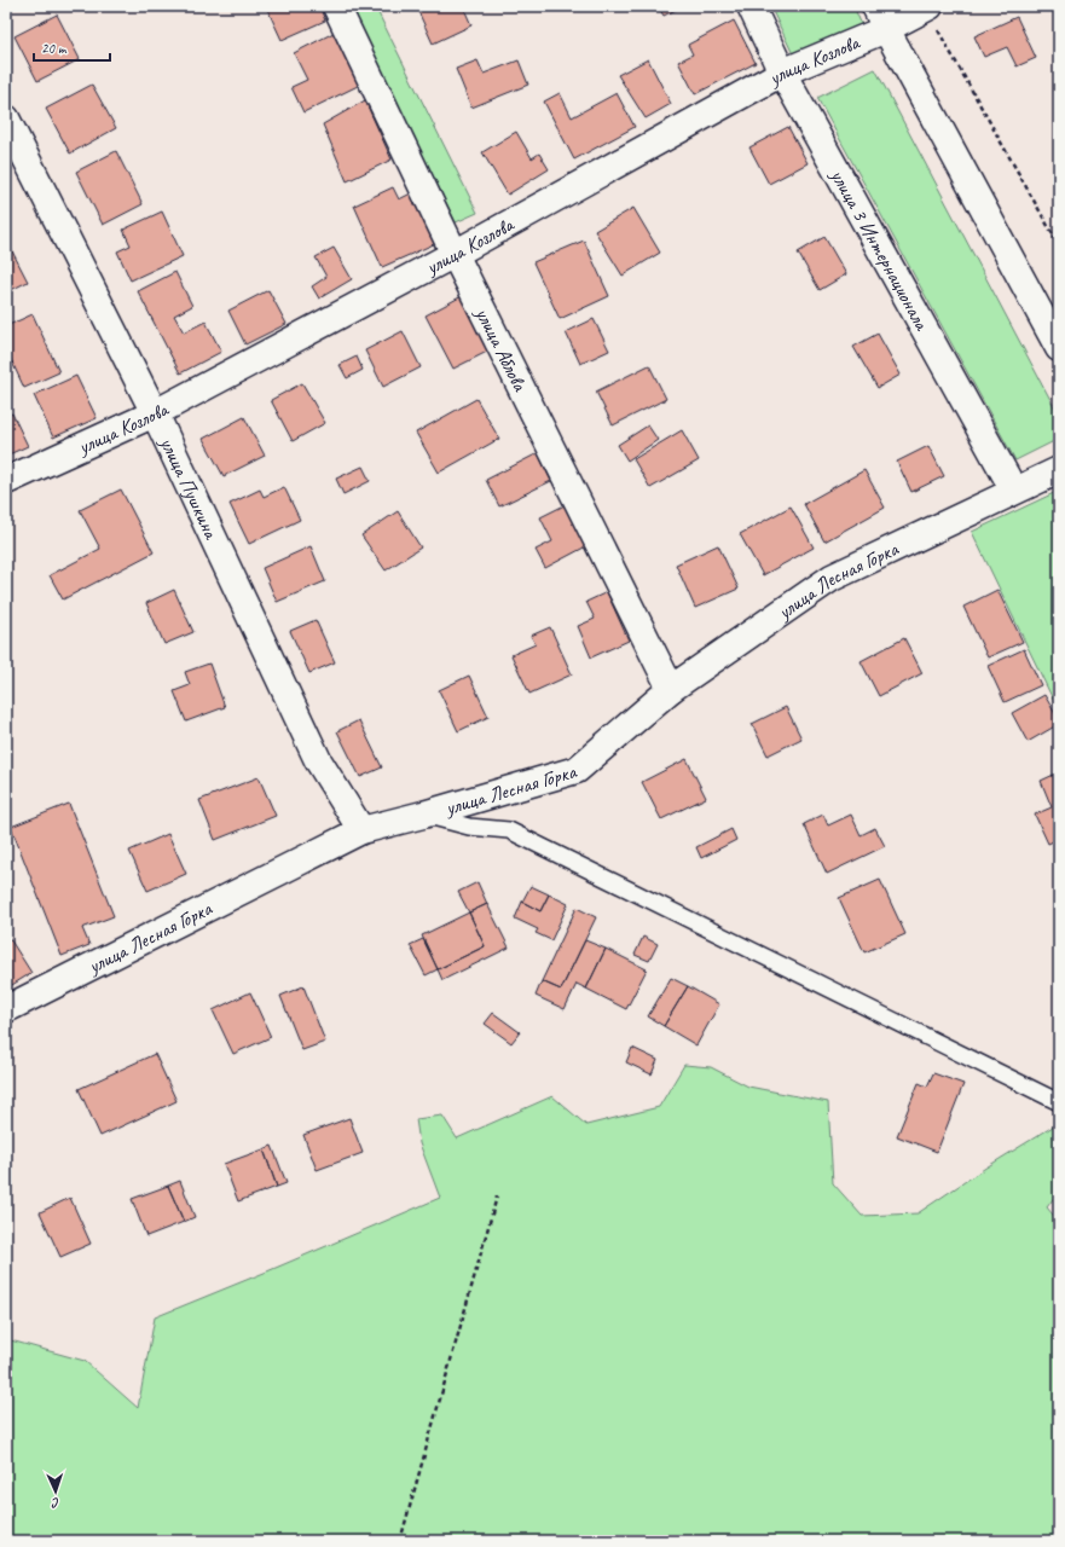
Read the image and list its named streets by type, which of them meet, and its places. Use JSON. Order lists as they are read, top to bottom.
{
  "streets": {
    "street": [
      "улица Козлова",
      "улица 3 Интернационала",
      "улица Аблова",
      "улица Пушкина",
      "улица Лесная Горка"
    ]
  },
  "crossings": [
    ["улица Козлова", "улица 3 Интернационала"],
    ["улица Козлова", "улица Аблова"],
    ["улица Козлова", "улица Пушкина"],
    ["улица 3 Интернационала", "улица Лесная Горка"],
    ["улица Аблова", "улица Лесная Горка"],
    ["улица Пушкина", "улица Лесная Горка"]
  ],
  "scale_bar": "20 m",
  "north": "bottom"
}
